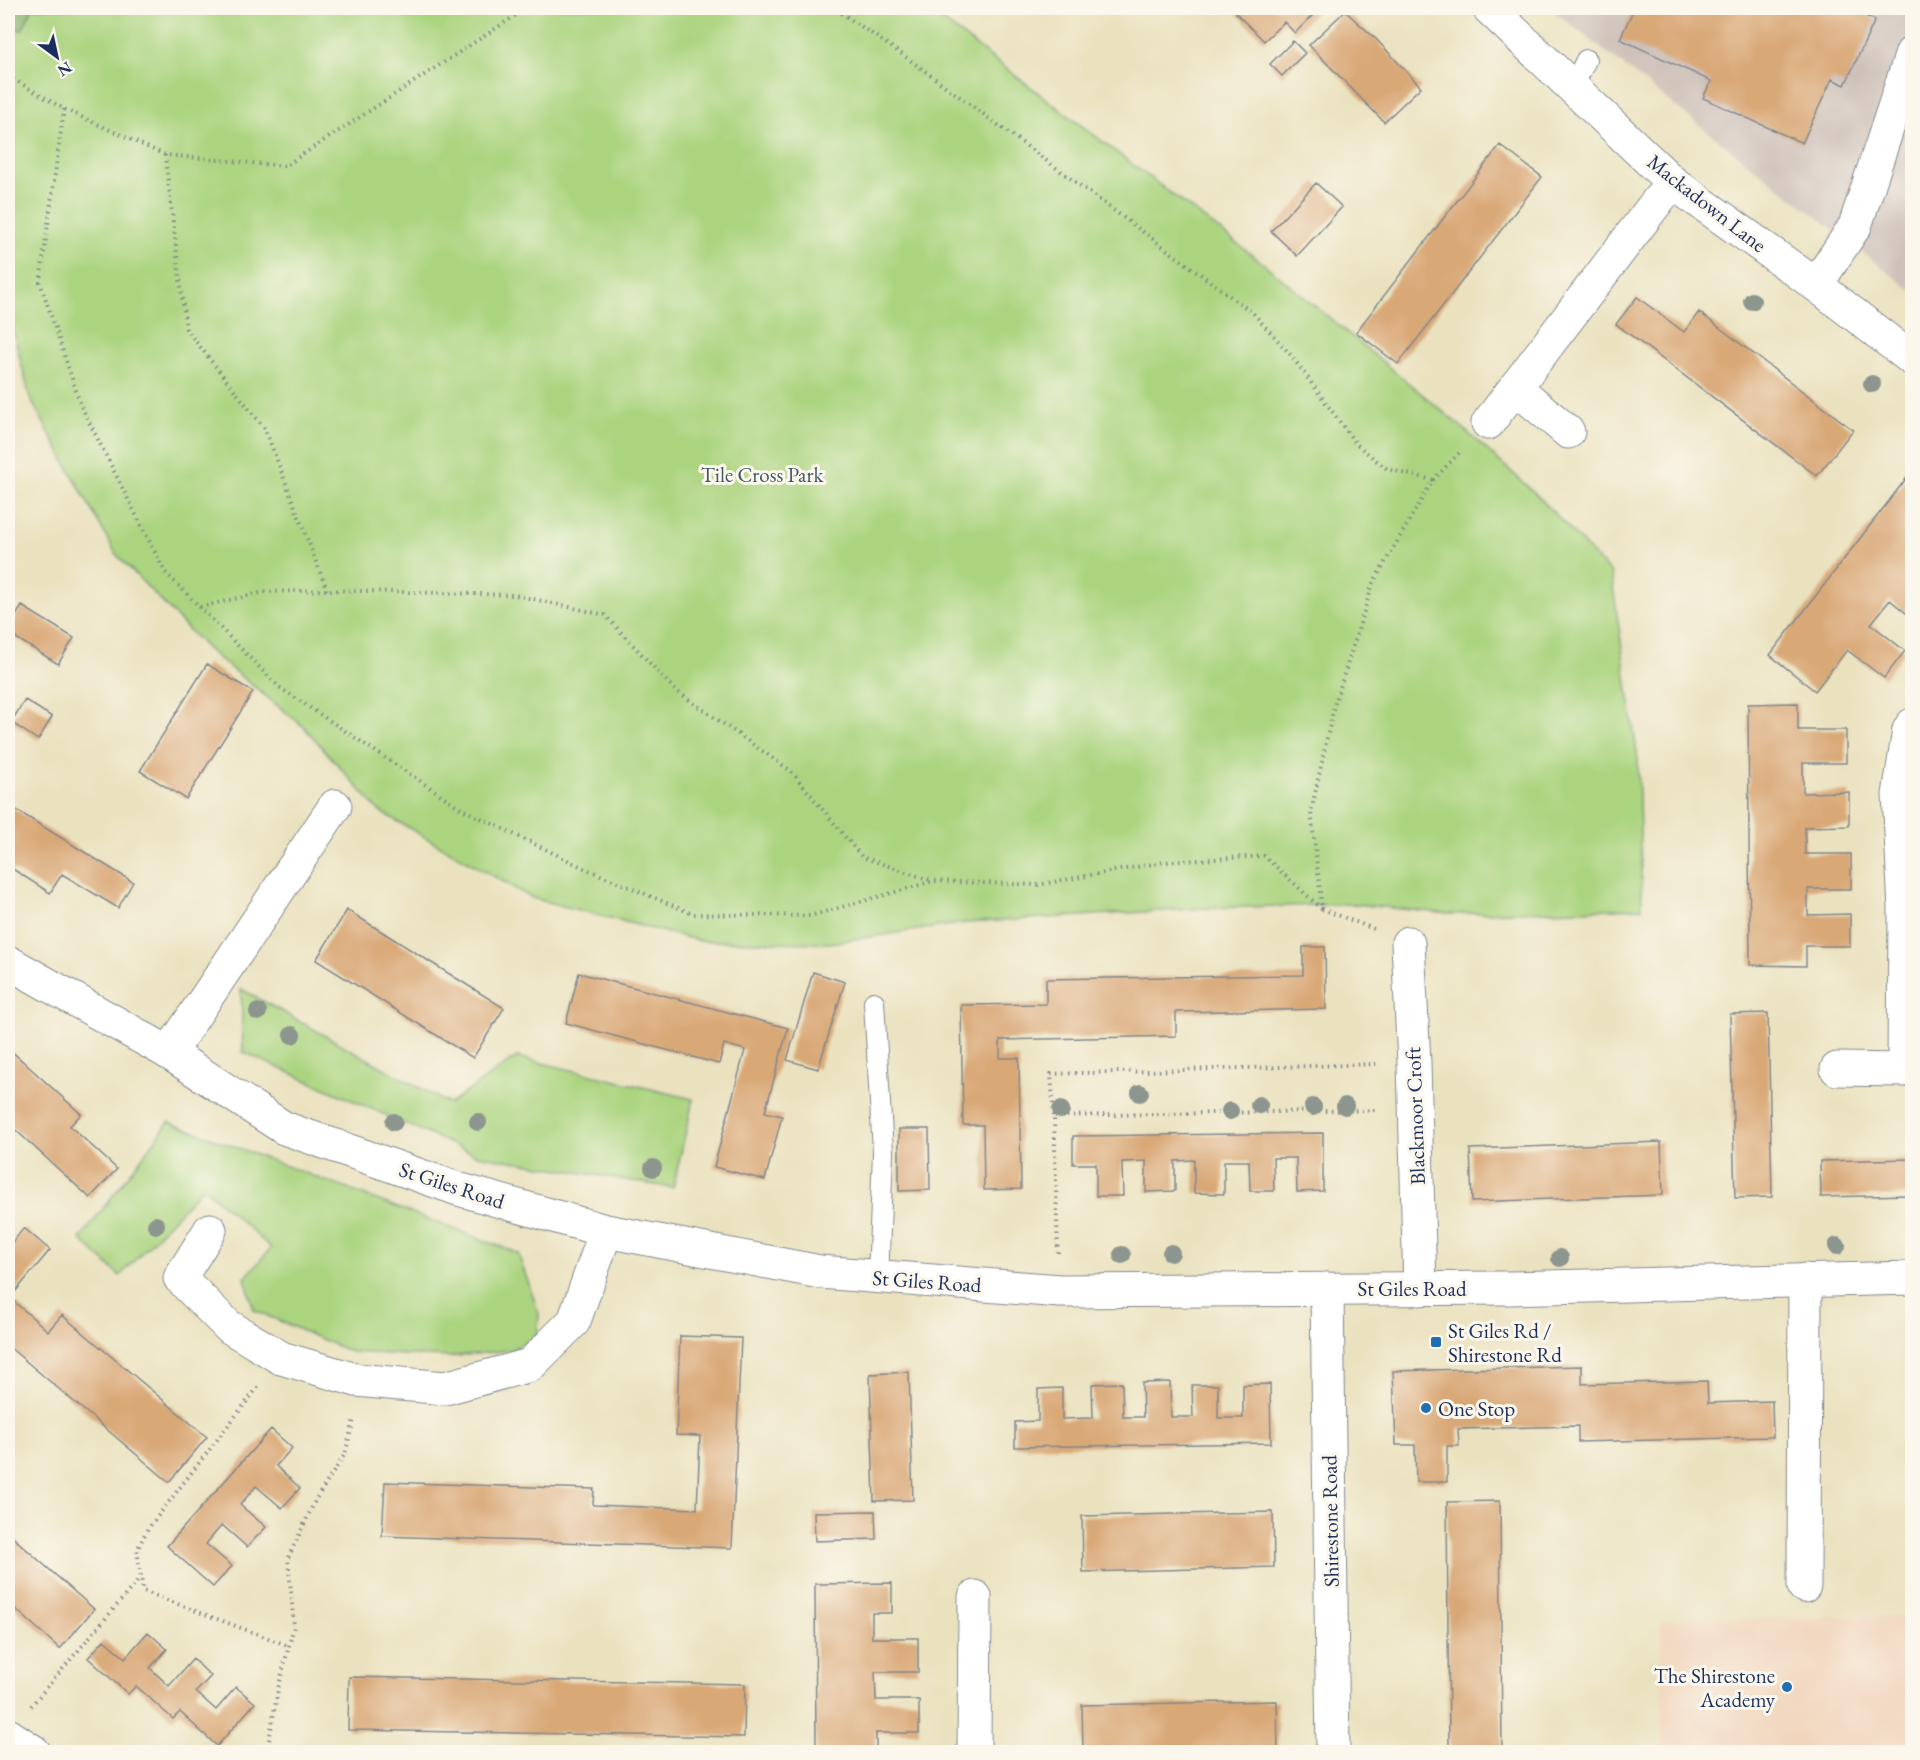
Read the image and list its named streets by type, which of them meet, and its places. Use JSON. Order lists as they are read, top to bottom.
{
  "streets": {
    "street": [
      "Mackadown Lane",
      "Blackmoor Croft",
      "St Giles Road",
      "Shirestone Road"
    ]
  },
  "crossings": [
    ["Blackmoor Croft", "St Giles Road"],
    ["St Giles Road", "Shirestone Road"]
  ],
  "parks": ["Tile Cross Park"],
  "places": {
    "transit": ["St Giles Rd / Shirestone Rd"],
    "other": ["One Stop", "The Shirestone Academy"]
  },
  "north": "bottom right"
}
